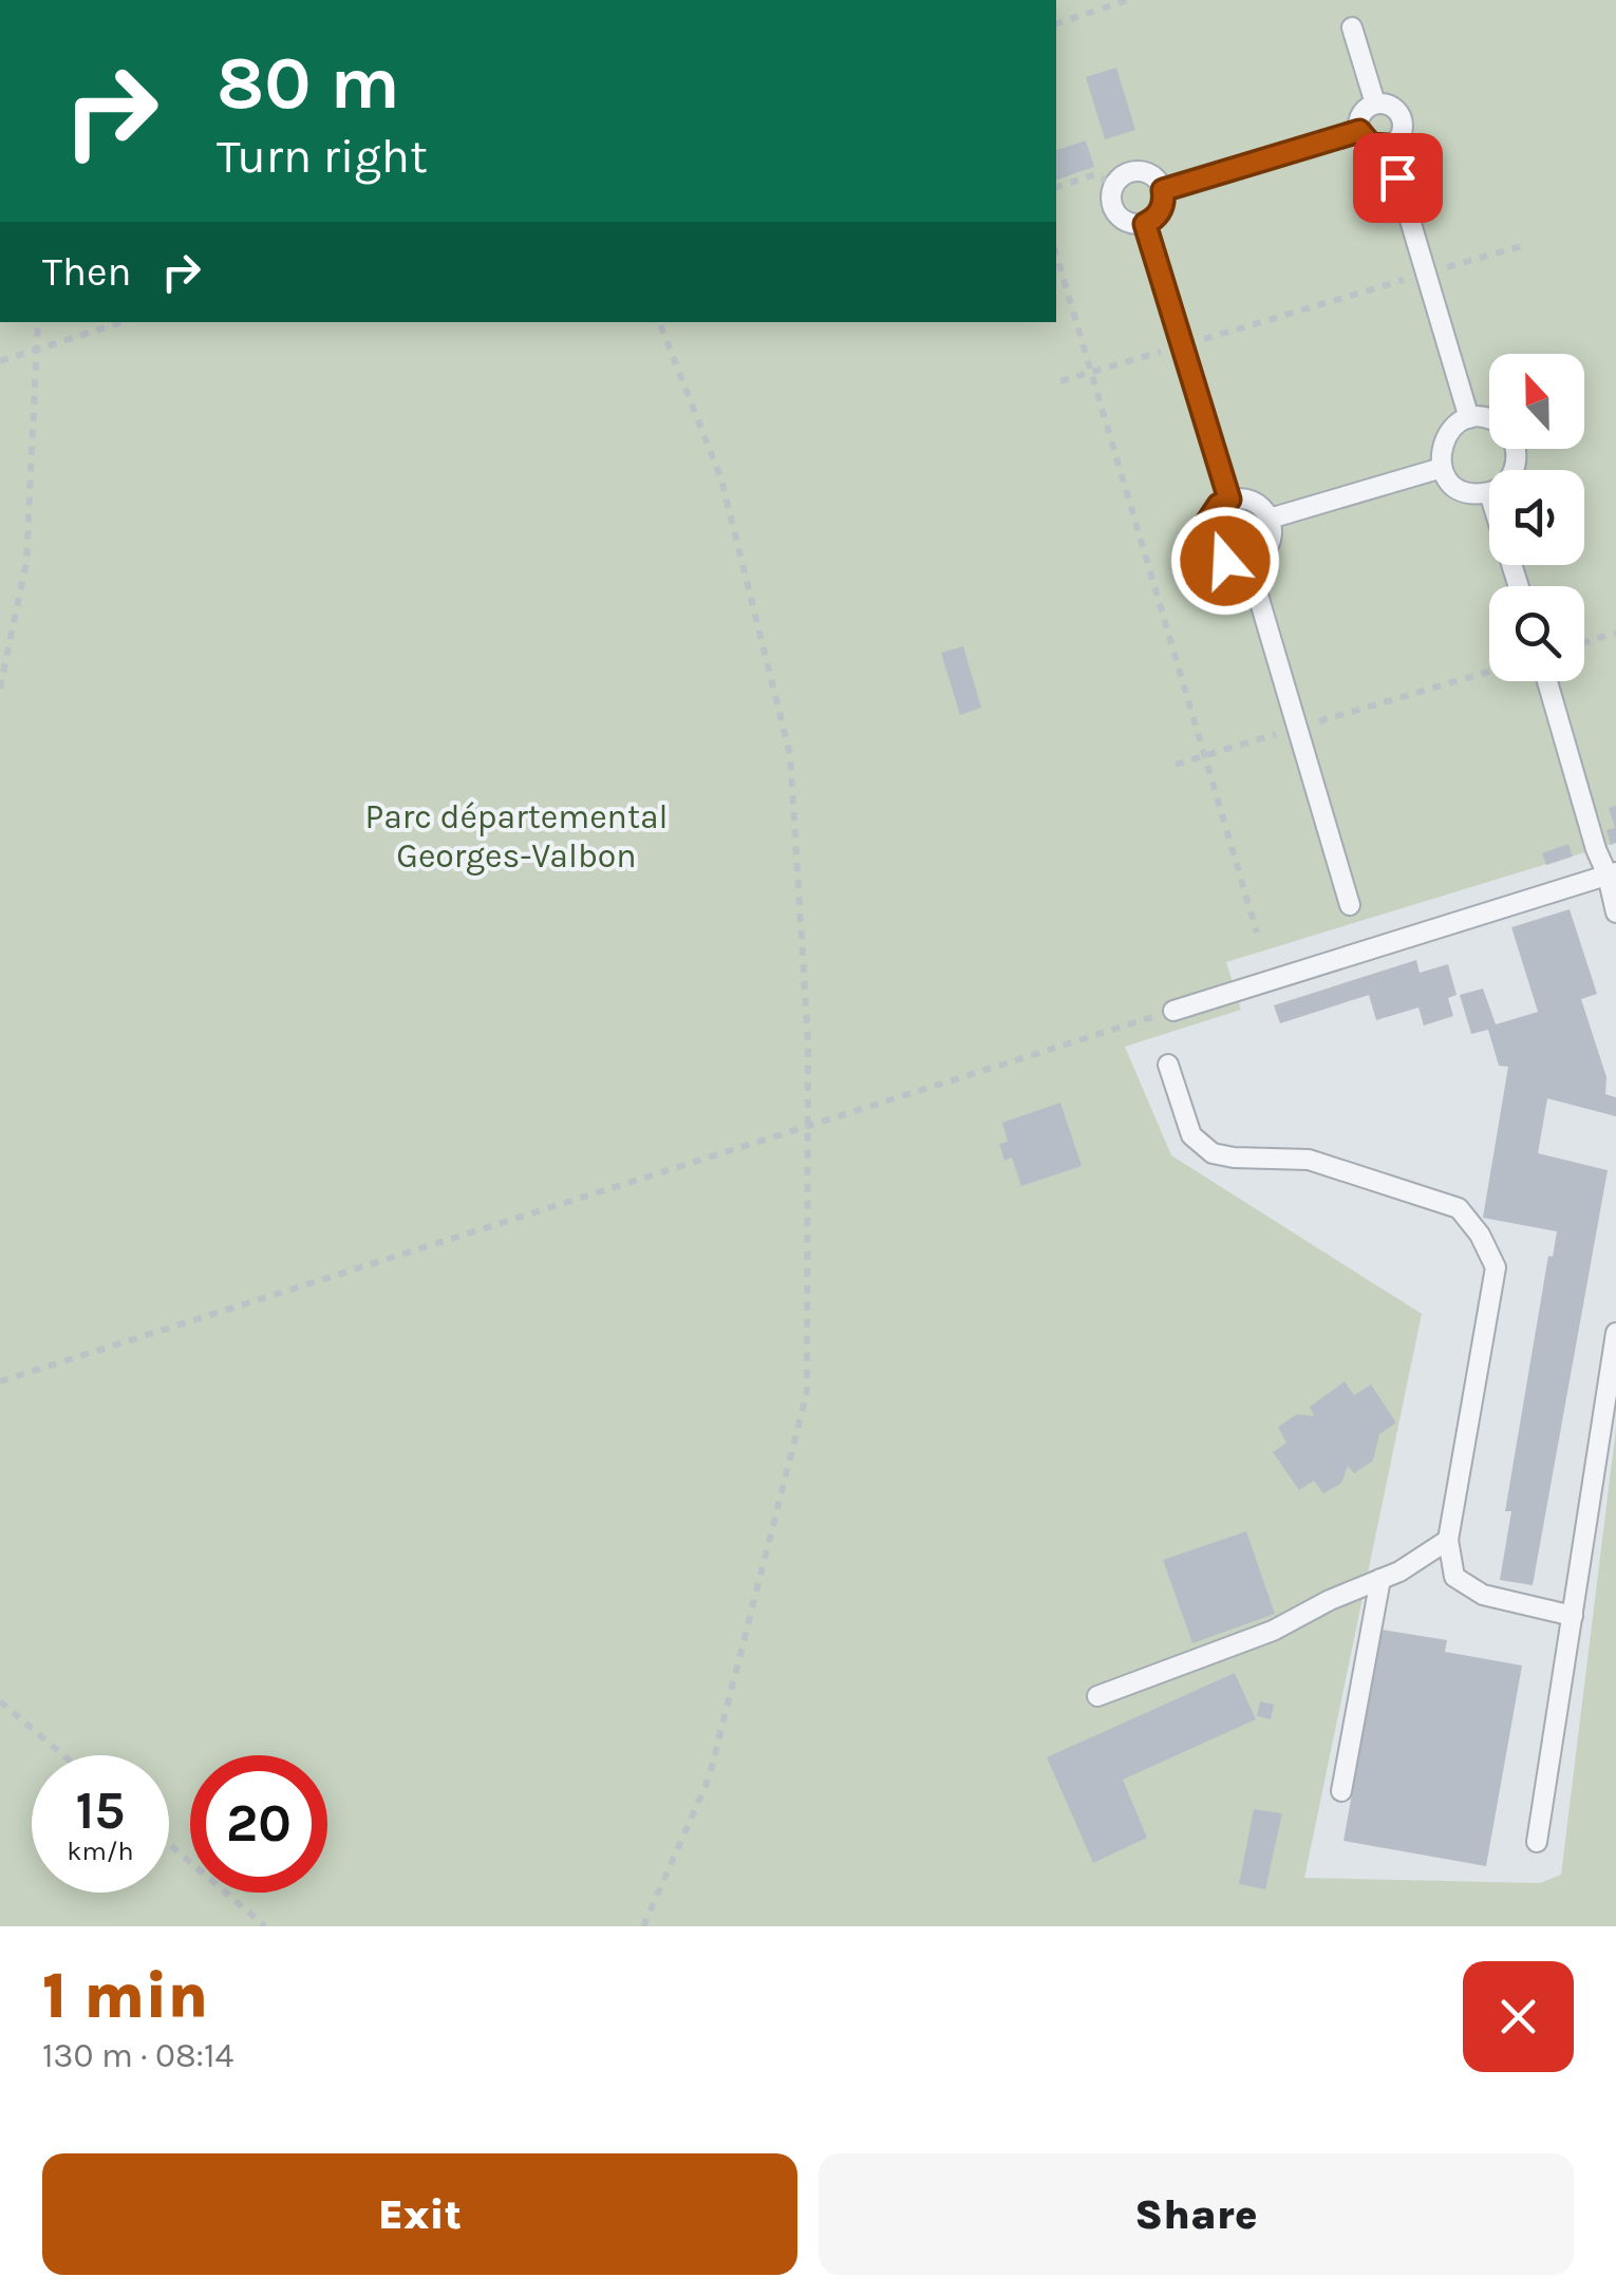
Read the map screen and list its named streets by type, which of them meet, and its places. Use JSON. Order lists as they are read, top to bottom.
{
  "parks": ["Parc départemental Georges-Valbon"],
  "north": "top",
  "page": {
    "turn": ["80 m", "Turn right"],
    "then": "Then",
    "speed": "15 km/h",
    "limit": "20",
    "heading": ["1 min", "130 m · 08:14"],
    "buttons": ["Exit", "Share"]
  }
}
